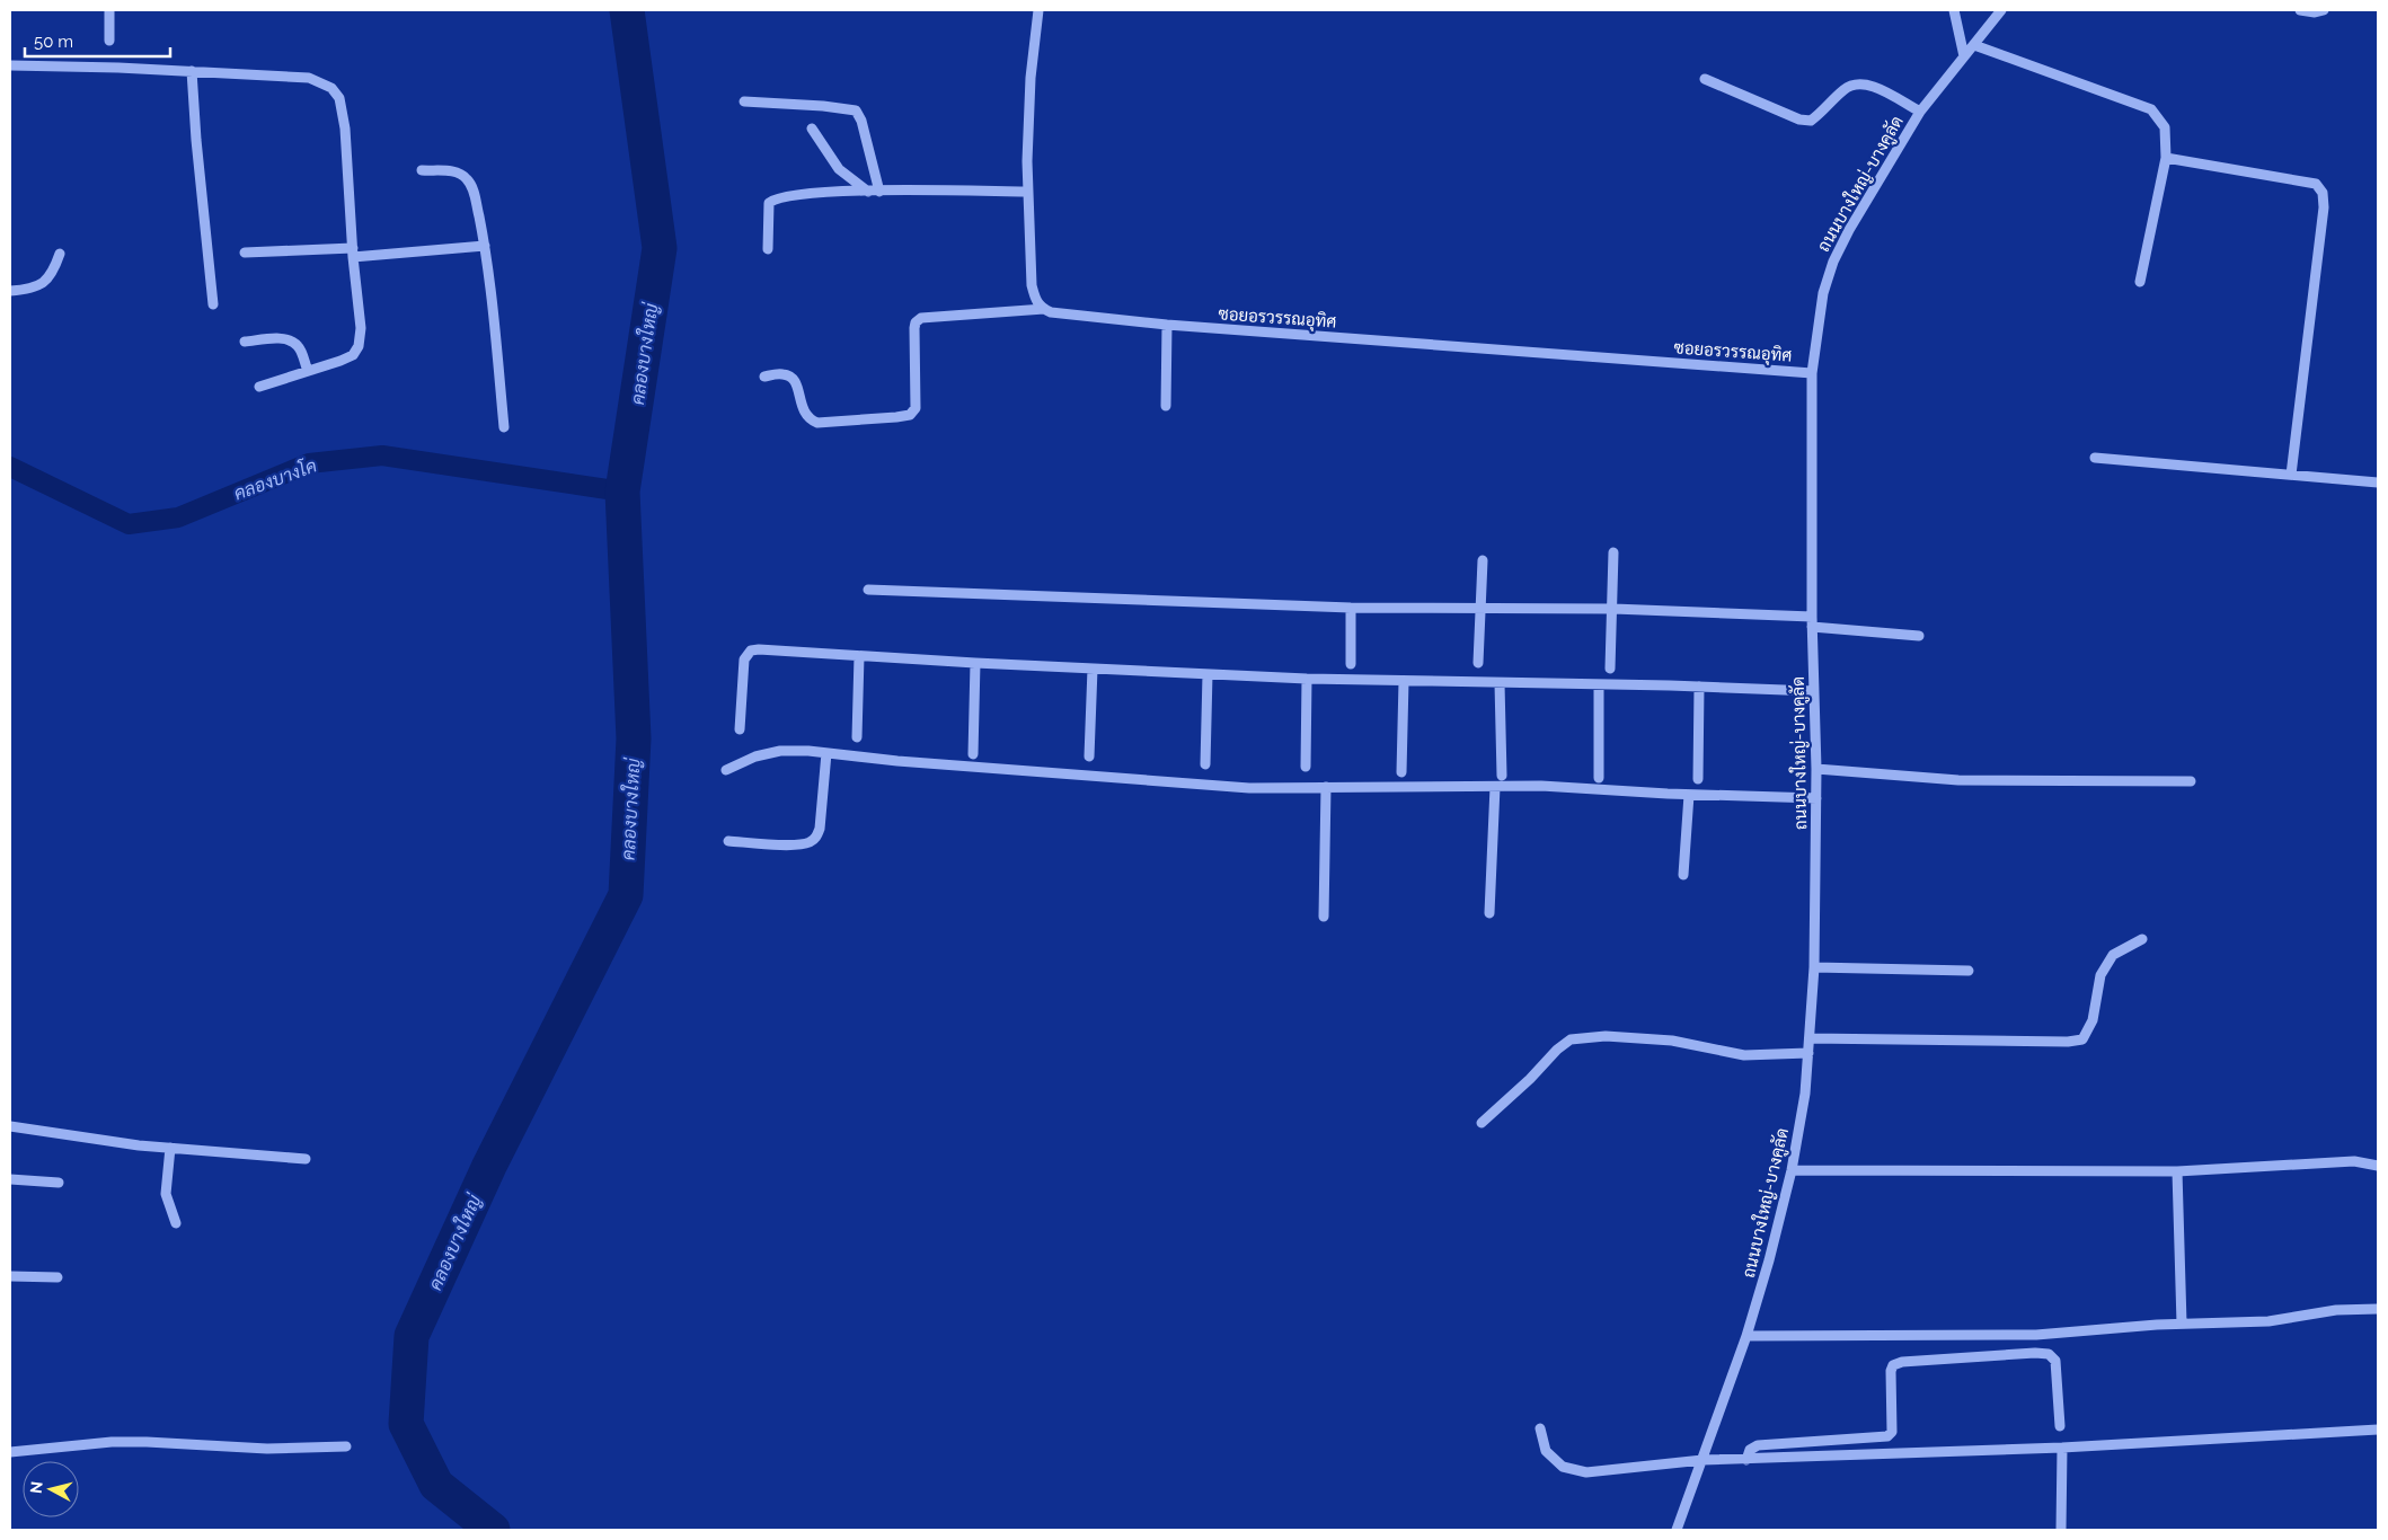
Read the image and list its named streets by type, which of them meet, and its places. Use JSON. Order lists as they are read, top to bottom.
{
  "streets": {
    "street": ["ถนนบางใหญ่-บางคูลัด", "ซอยอรวรรณอุทิศ"]
  },
  "crossings": [
    ["ถนนบางใหญ่-บางคูลัด", "ซอยอรวรรณอุทิศ"]
  ],
  "water": ["คลองบางใหญ่", "คลองบางโค"],
  "scale_bar": "50 m",
  "north": "left"
}
